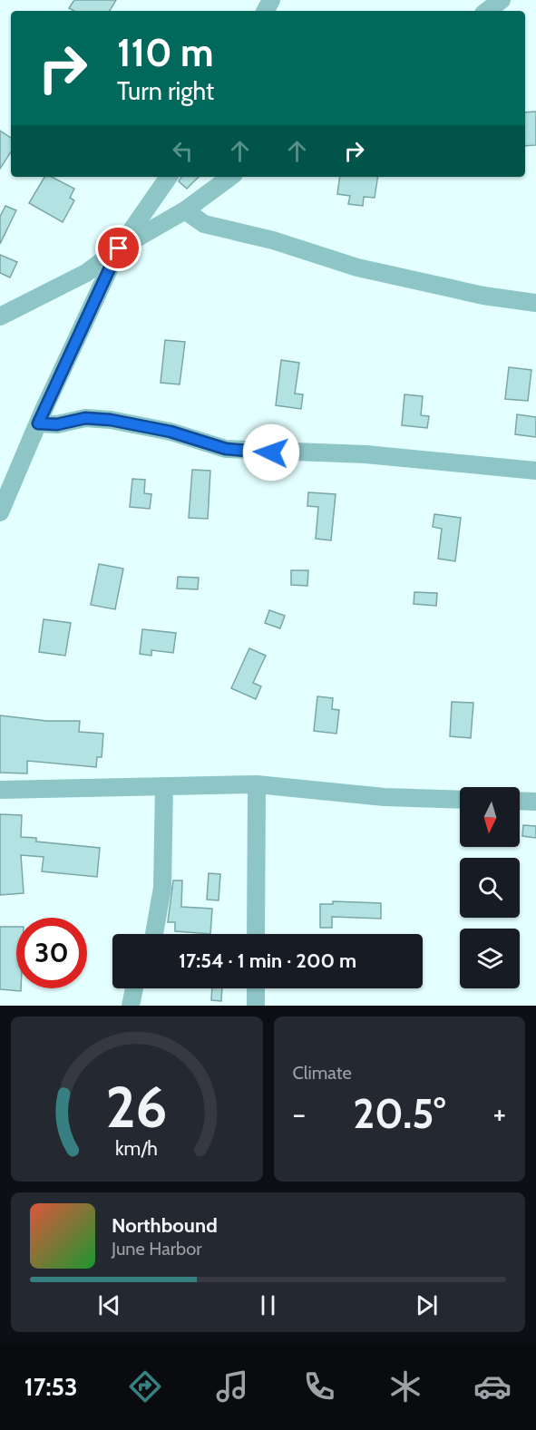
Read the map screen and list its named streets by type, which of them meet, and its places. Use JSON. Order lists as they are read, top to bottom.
{
  "north": "bottom",
  "page": {
    "turn": ["110 m", "Turn right"],
    "limit": "30",
    "trip": "17:54 · 1 min · 200 m",
    "tile": "Climate",
    "heat": ["−", "20.5°", "+"],
    "song": ["Northbound", "June Harbor"],
    "tabs": "17:53",
    "gauge": ["26", "km/h"]
  }
}
